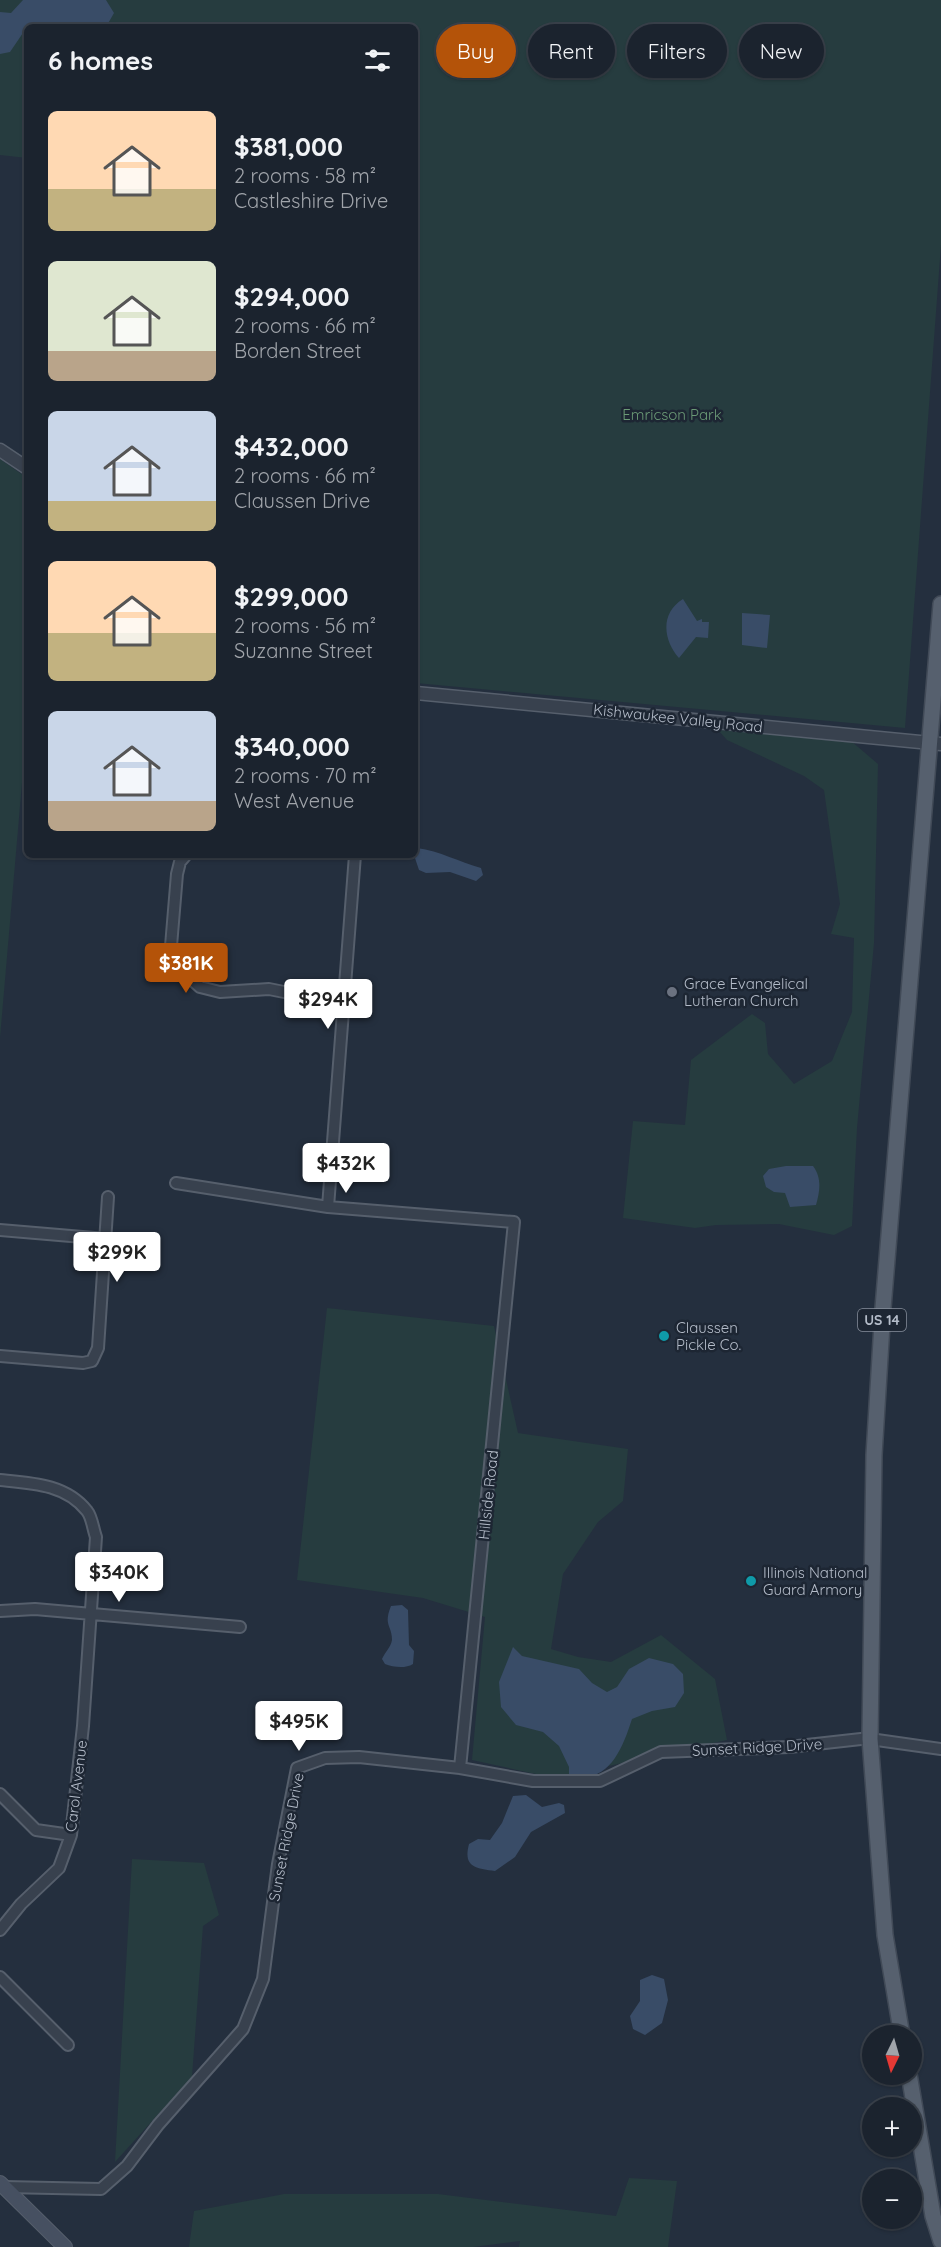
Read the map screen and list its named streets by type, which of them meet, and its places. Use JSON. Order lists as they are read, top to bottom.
{
  "streets": {
    "main road": ["US 14"],
    "street": [
      "Kishwaukee Valley Road",
      "Hillside Road",
      "Sunset Ridge Drive",
      "Carol Avenue"
    ]
  },
  "crossings": [
    ["Kishwaukee Valley Road", "US 14"],
    ["US 14", "Sunset Ridge Drive"],
    ["Hillside Road", "Sunset Ridge Drive"]
  ],
  "parks": ["Emricson Park"],
  "places": ["Grace Evangelical Lutheran Church", "Claussen Pickle Co.", "Illinois National Guard Armory"],
  "north": "bottom",
  "page": {
    "chip": [
      "Buy",
      "Rent",
      "Filters",
      "New"
    ],
    "heading": "6 homes",
    "list": [
      {
        "name": "$381,000",
        "note": "2 rooms · 58 m² · Castleshire Drive"
      },
      {
        "name": "$294,000",
        "note": "2 rooms · 66 m² · Borden Street"
      },
      {
        "name": "$432,000",
        "note": "2 rooms · 66 m² · Claussen Drive"
      },
      {
        "name": "$299,000",
        "note": "2 rooms · 56 m² · Suzanne Street"
      },
      {
        "name": "$340,000",
        "note": "2 rooms · 70 m² · West Avenue"
      }
    ],
    "price": [
      "$381K",
      "$294K",
      "$432K",
      "$299K",
      "$340K",
      "$495K"
    ],
    "map_buttons": ["+", "−"]
  }
}
